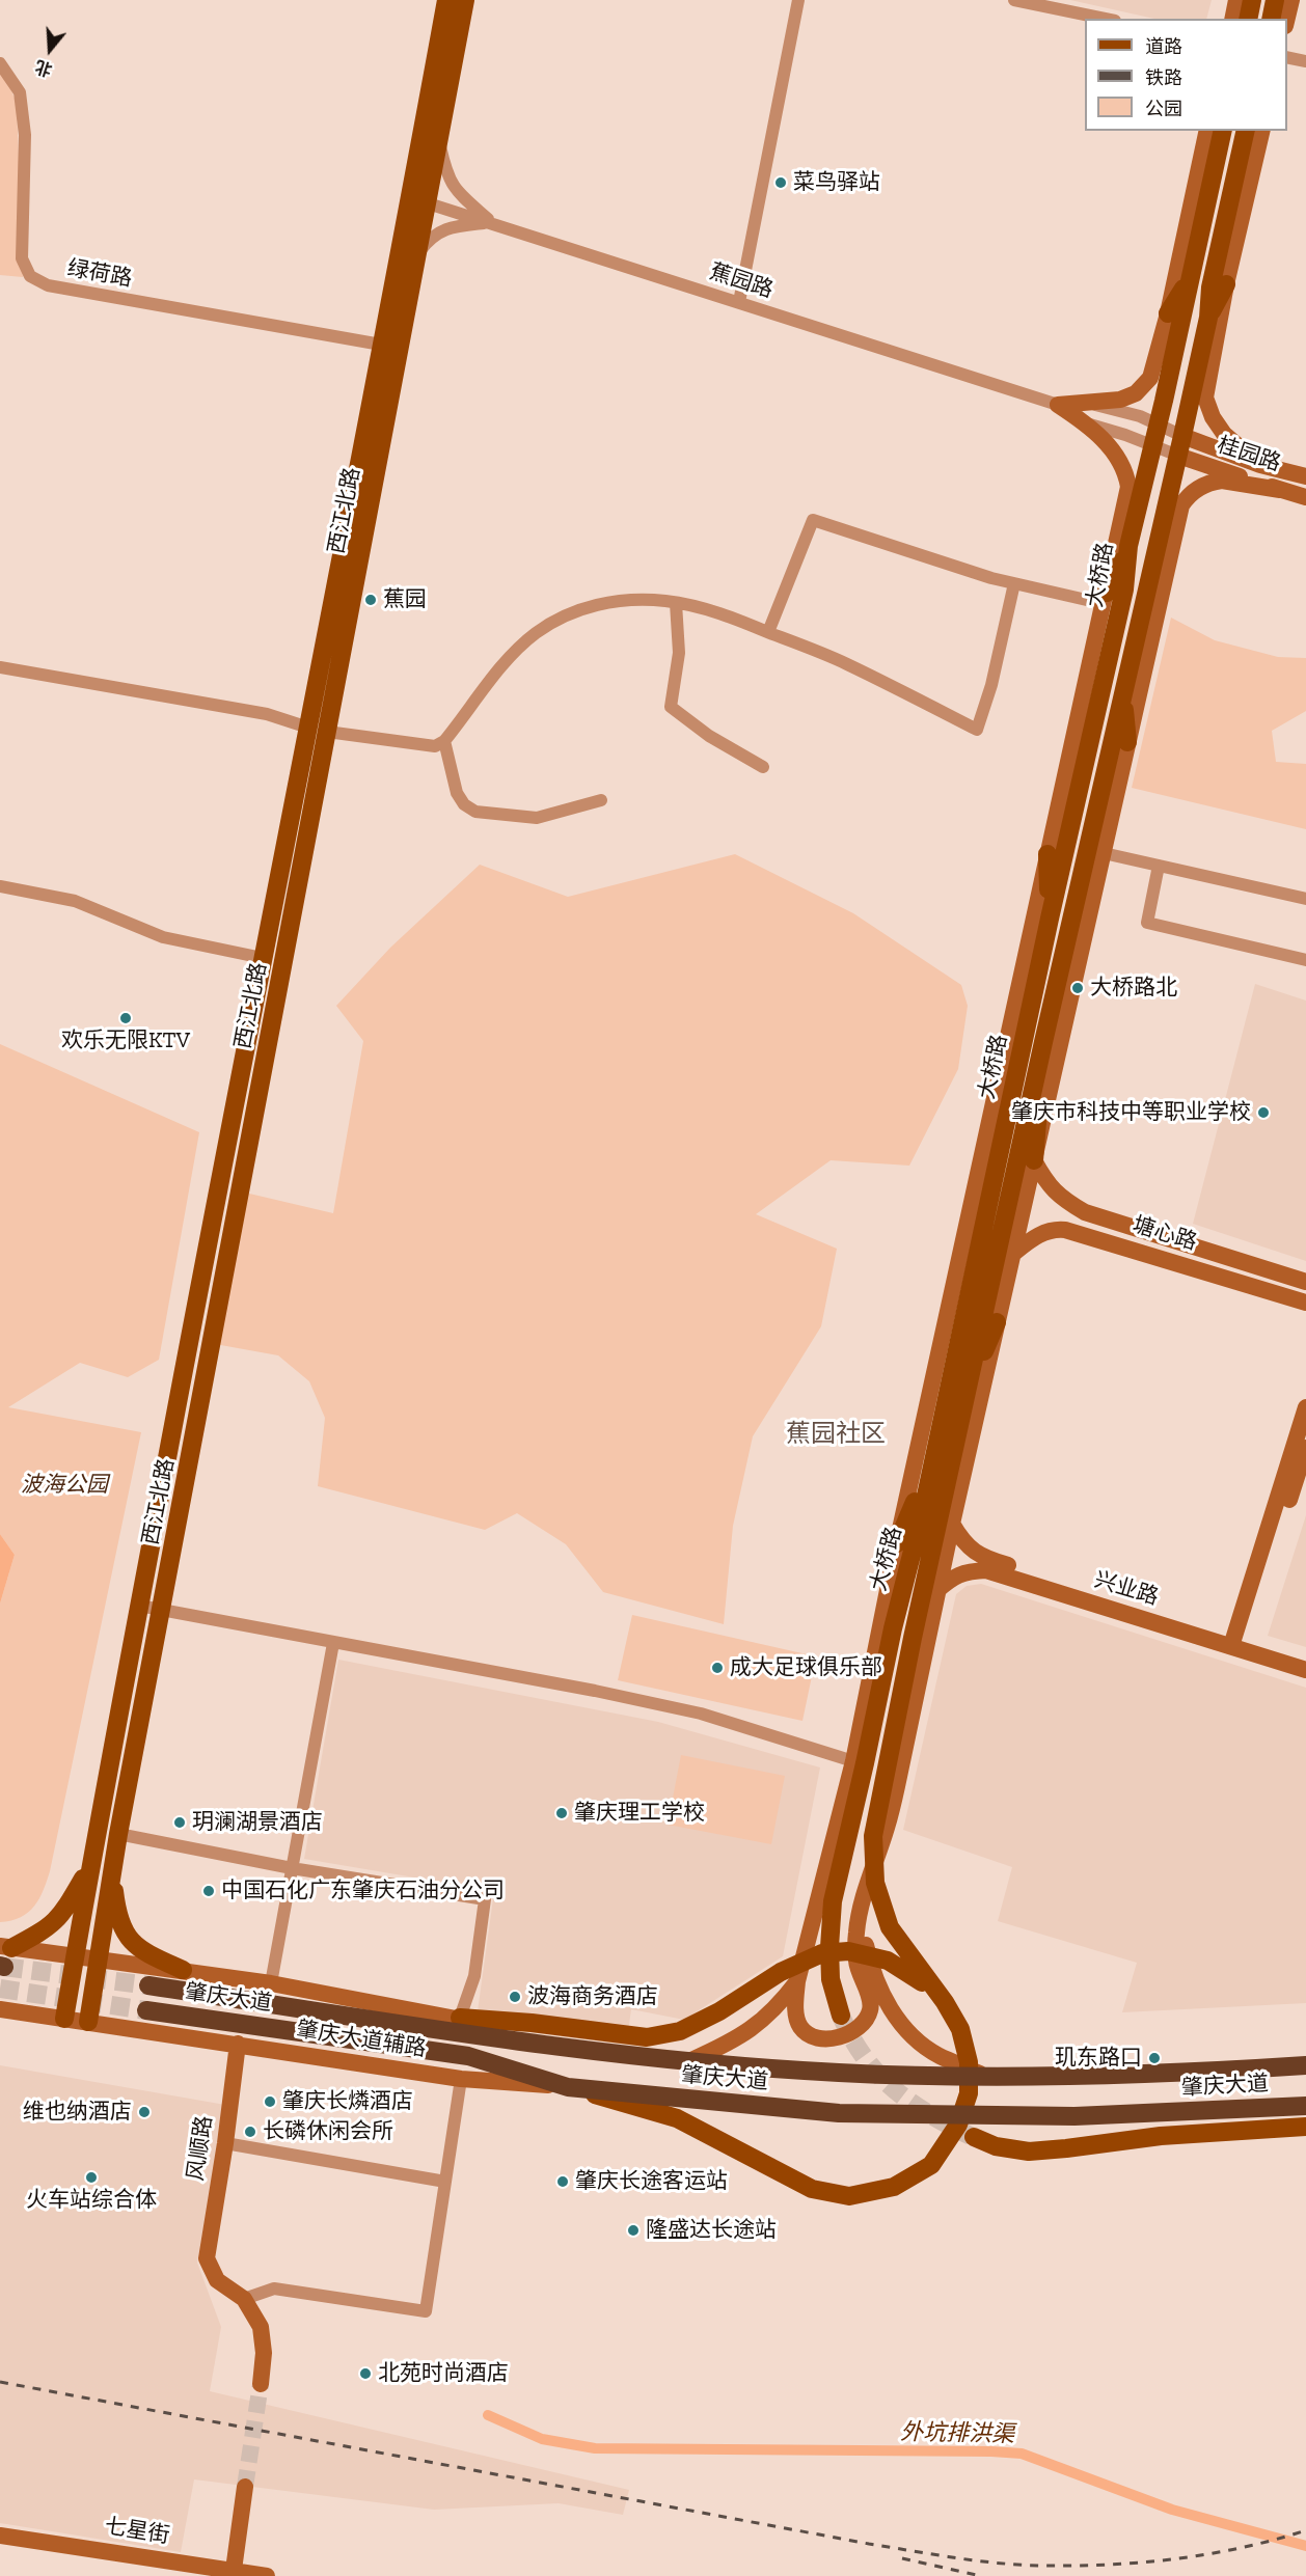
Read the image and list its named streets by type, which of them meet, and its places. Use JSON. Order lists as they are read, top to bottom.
{
  "streets": {
    "highway": ["肇庆大道"],
    "main road": ["西江北路", "大桥路"],
    "street": [
      "绿荷路",
      "蕉园路",
      "桂园路",
      "塘心路",
      "兴业路",
      "肇庆大道辅路",
      "风顺路",
      "七星街"
    ]
  },
  "crossings": [
    ["绿荷路", "西江北路"],
    ["蕉园路", "西江北路"],
    ["桂园路", "大桥路"],
    ["西江北路", "肇庆大道辅路"],
    ["肇庆大道", "肇庆大道辅路"],
    ["肇庆大道辅路", "风顺路"]
  ],
  "districts": ["蕉园社区"],
  "water": ["外坑排洪渠"],
  "parks": ["波海公园"],
  "places": [
    "菜鸟驿站",
    "蕉园",
    "大桥路北",
    "欢乐无限KTV",
    "肇庆市科技中等职业学校",
    "成大足球俱乐部",
    "肇庆理工学校",
    "玥澜湖景酒店",
    "中国石化广东肇庆石油分公司",
    "波海商务酒店",
    "玑东路口",
    "肇庆长燐酒店",
    "维也纳酒店",
    "长磷休闲会所",
    "火车站综合体",
    "肇庆长途客运站",
    "隆盛达长途站",
    "北苑时尚酒店"
  ],
  "legend": ["道路", "铁路", "公园"],
  "north": "bottom"
}
